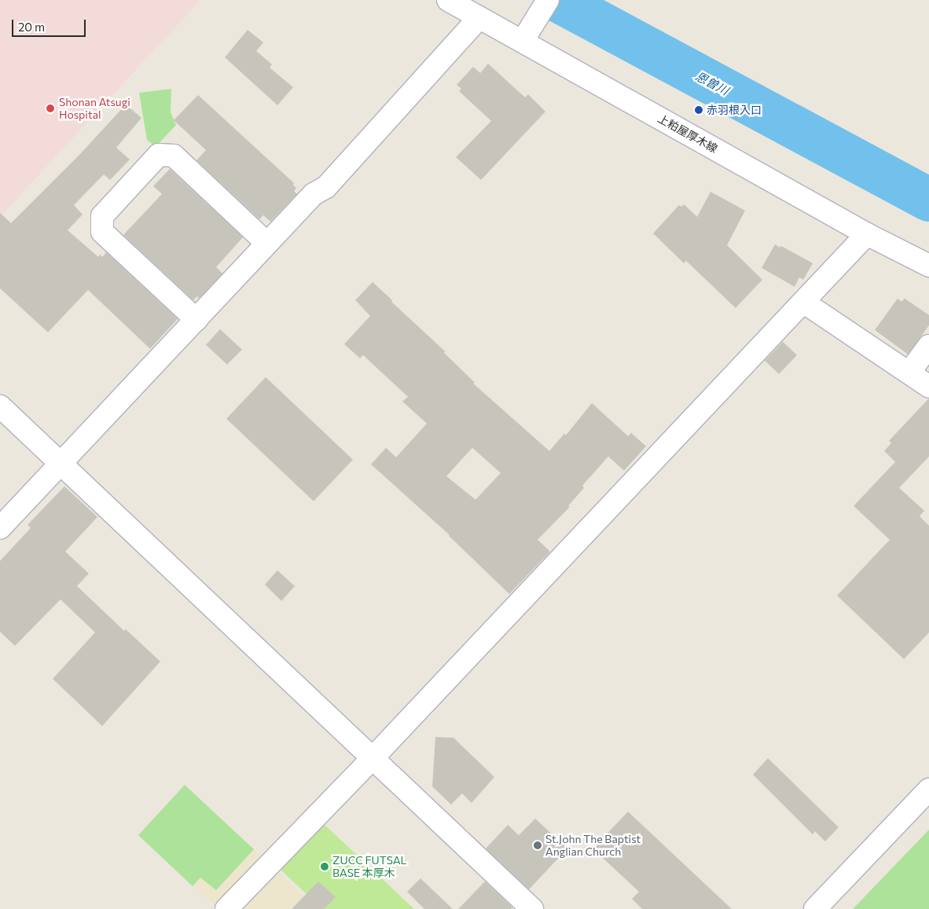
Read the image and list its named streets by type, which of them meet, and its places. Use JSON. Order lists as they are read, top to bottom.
{
  "streets": {
    "street": ["上粕屋厚木線"]
  },
  "water": ["恩曽川"],
  "places": [
    "Shonan Atsugi Hospital",
    "赤羽根入口",
    "St.John The Baptist Anglian Church",
    "ZUCC FUTSAL BASE 本厚木"
  ],
  "scale_bar": "20 m"
}
